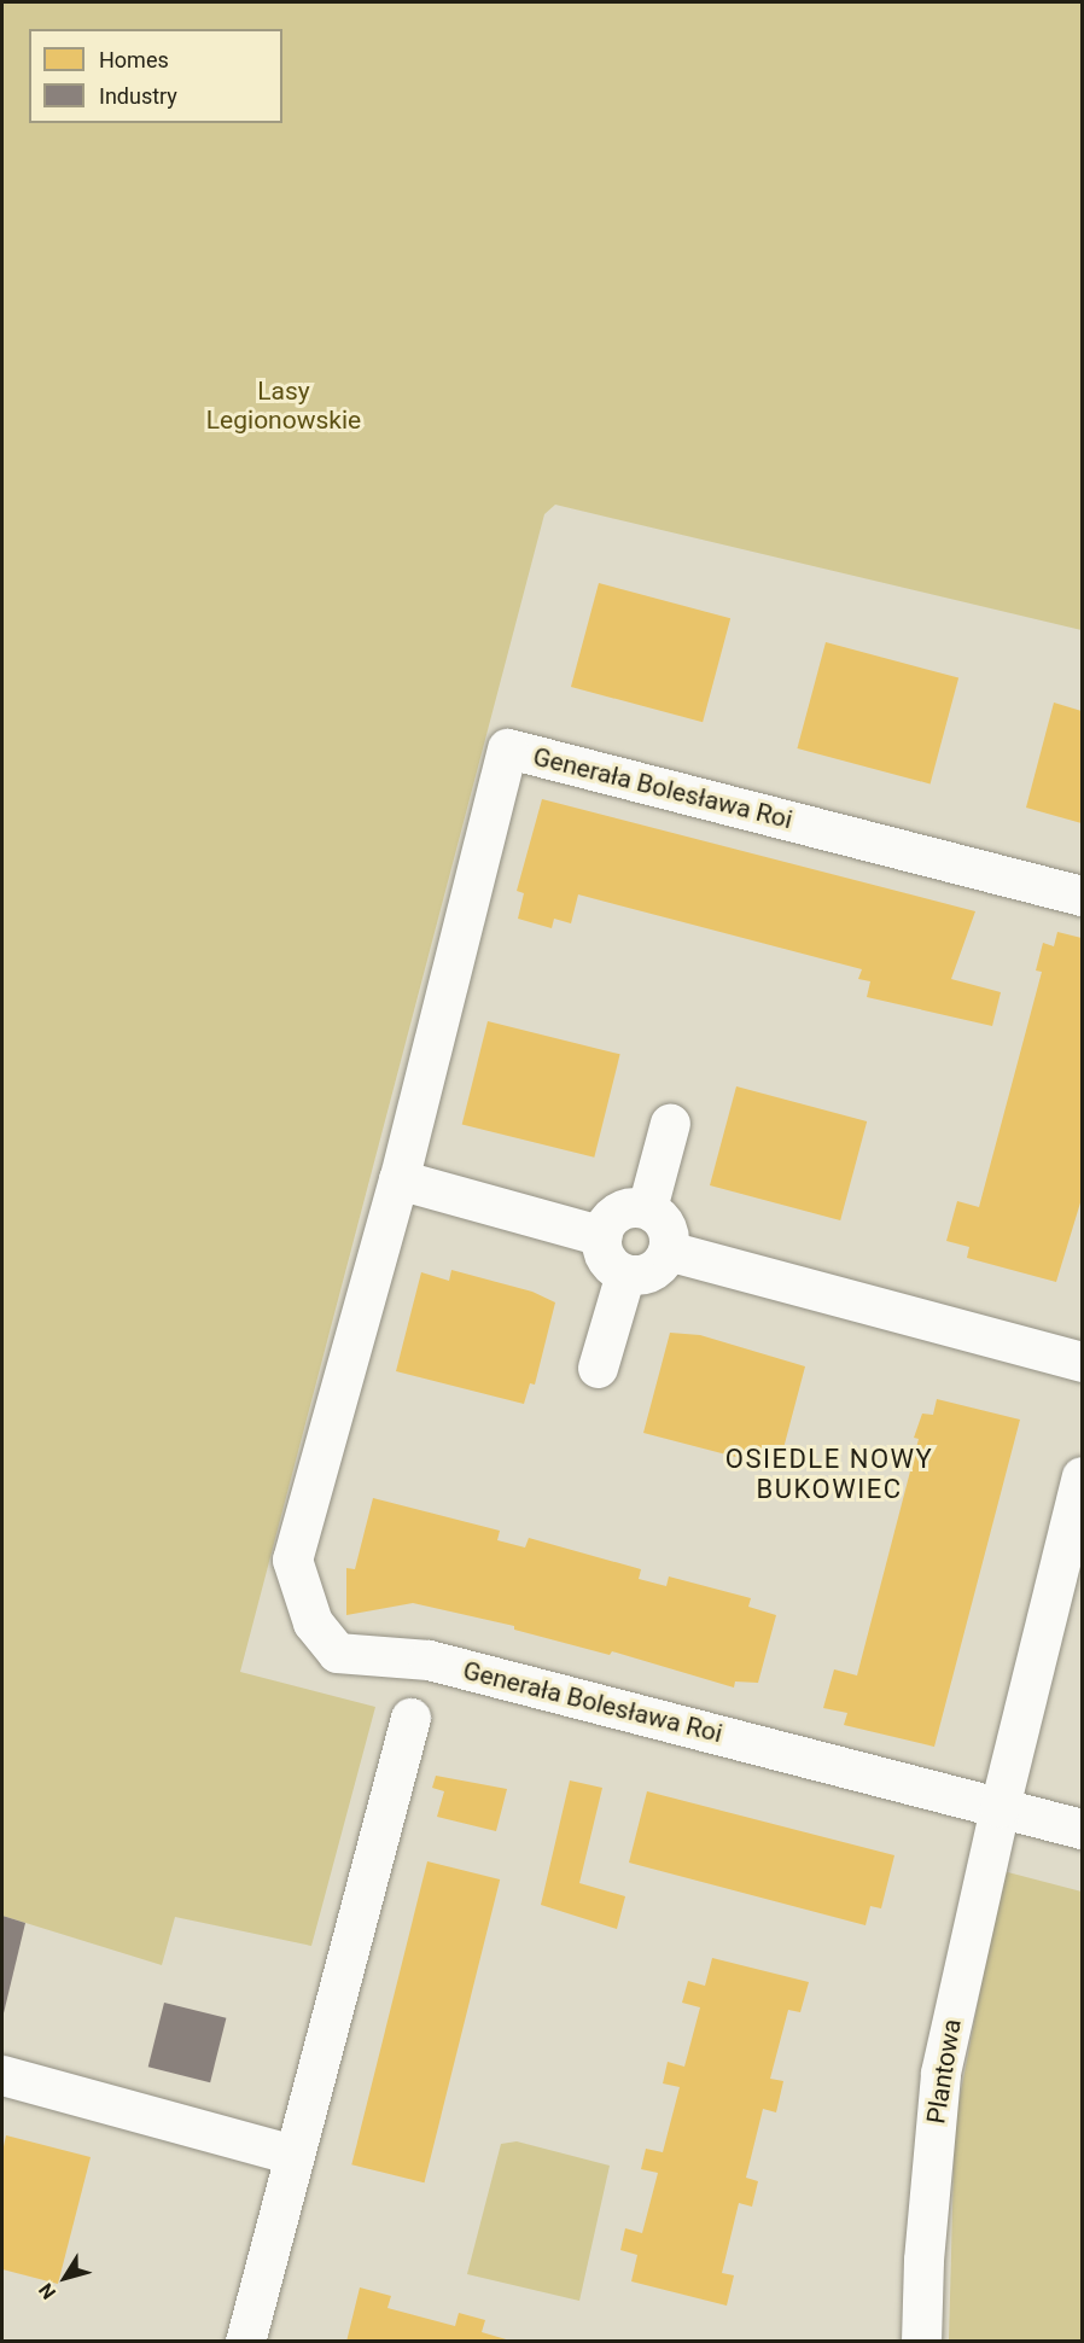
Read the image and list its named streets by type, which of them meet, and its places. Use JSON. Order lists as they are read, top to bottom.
{
  "streets": {
    "street": ["Generała Bolesława Roi", "Plantowa"]
  },
  "crossings": [
    ["Generała Bolesława Roi", "Plantowa"]
  ],
  "districts": ["OSIEDLE NOWY BUKOWIEC"],
  "parks": ["Lasy Legionowskie"],
  "legend": ["Homes", "Industry"],
  "north": "bottom left"
}
